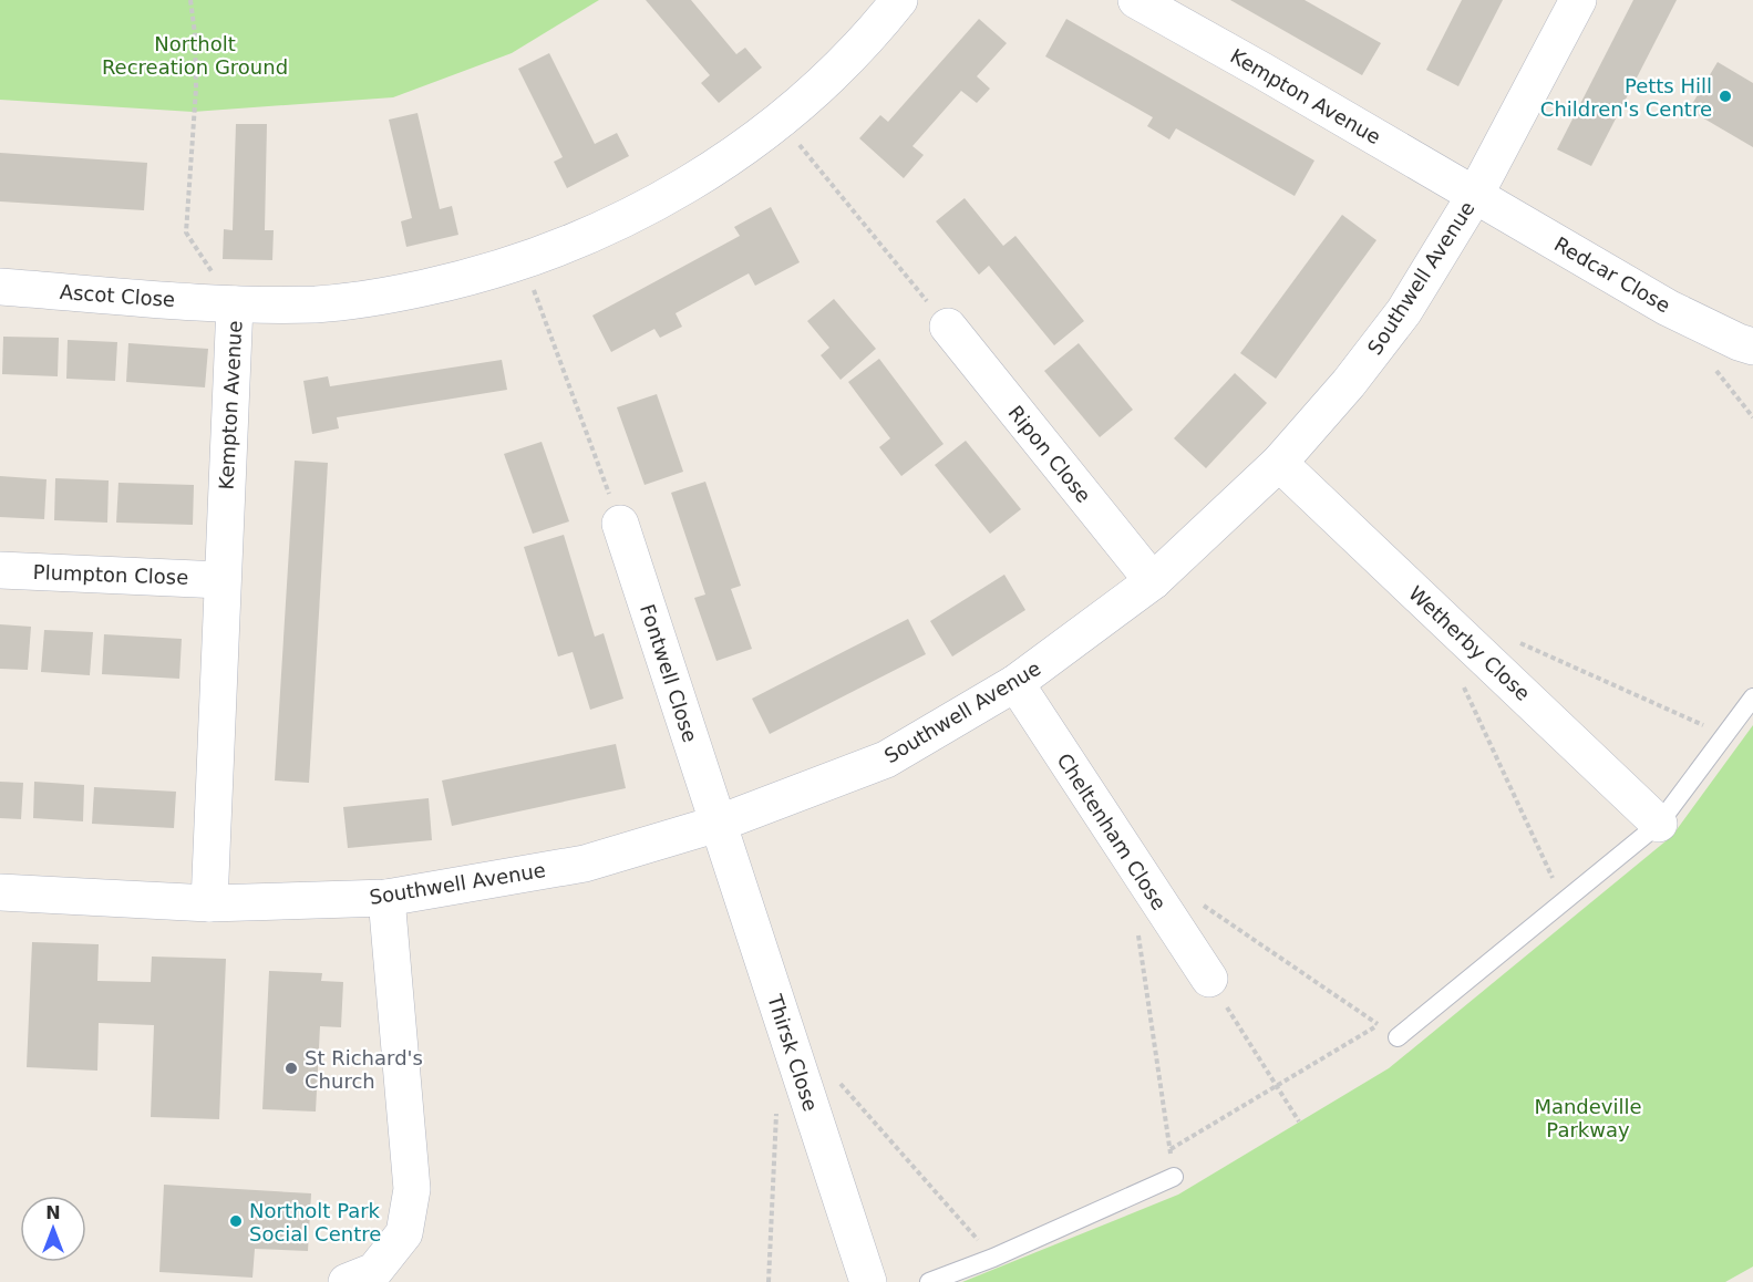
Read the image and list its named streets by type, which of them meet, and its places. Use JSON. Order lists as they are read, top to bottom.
{
  "streets": {
    "street": [
      "Kempton Avenue",
      "Redcar Close",
      "Southwell Avenue",
      "Ascot Close",
      "Ripon Close",
      "Plumpton Close",
      "Wetherby Close",
      "Fontwell Close",
      "Cheltenham Close",
      "Thirsk Close"
    ]
  },
  "crossings": [
    ["Kempton Avenue", "Redcar Close"],
    ["Kempton Avenue", "Southwell Avenue"],
    ["Kempton Avenue", "Ascot Close"],
    ["Kempton Avenue", "Plumpton Close"],
    ["Redcar Close", "Southwell Avenue"],
    ["Southwell Avenue", "Ripon Close"],
    ["Southwell Avenue", "Wetherby Close"],
    ["Southwell Avenue", "Fontwell Close"],
    ["Southwell Avenue", "Cheltenham Close"],
    ["Southwell Avenue", "Thirsk Close"],
    ["Fontwell Close", "Thirsk Close"]
  ],
  "parks": ["Northolt Recreation Ground", "Mandeville Parkway"],
  "places": ["Petts Hill Children's Centre", "St Richard's Church", "Northolt Park Social Centre"],
  "north": "top"
}
